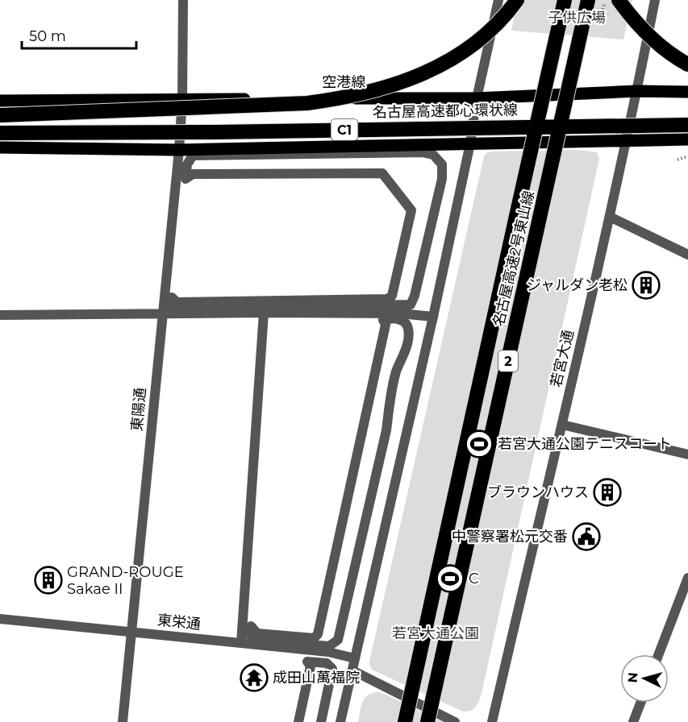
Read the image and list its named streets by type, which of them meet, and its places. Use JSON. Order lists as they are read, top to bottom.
{
  "streets": {
    "highway": [
      "名古屋高速都心環状線",
      "C1",
      "名古屋高速2号東山線",
      "2"
    ],
    "main road": ["空港線"],
    "street": ["若宮大通", "東陽通", "東栄通"]
  },
  "crossings": [
    ["空港線", "若宮大通"],
    ["空港線", "東陽通"],
    ["東陽通", "東栄通"]
  ],
  "parks": ["子供広場", "若宮大通公園"],
  "places": {
    "building": ["ジャルダン老松", "ブラウンハウス", "GRAND-ROUGE Sakae II"],
    "sports": ["若宮大通公園テニスコート", "C"],
    "public building": ["中警察署松元交番"],
    "temple": ["成田山萬福院"]
  },
  "scale_bar": "50 m",
  "north": "left"
}
